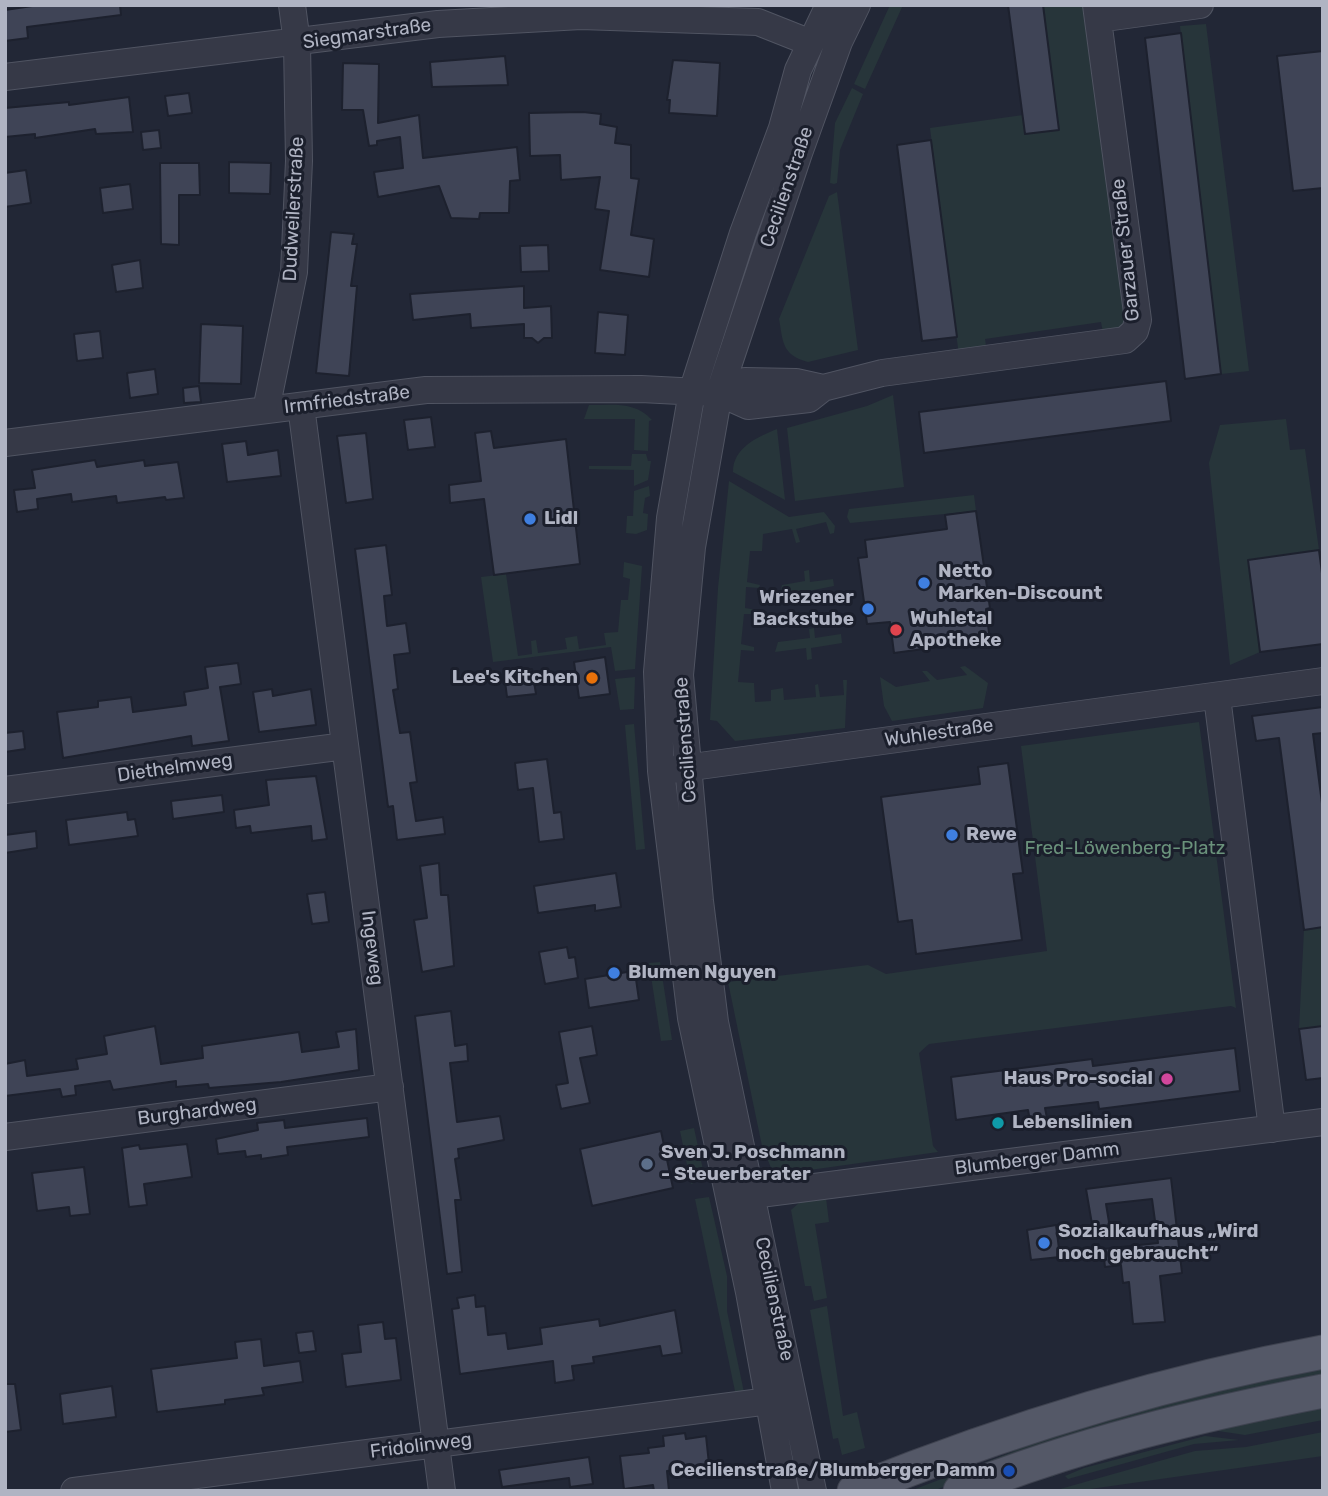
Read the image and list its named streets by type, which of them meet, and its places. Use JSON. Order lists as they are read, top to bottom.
{
  "streets": {
    "street": [
      "Siegmarstraße",
      "Cecilienstraße",
      "Dudweilerstraße",
      "Garzauer Straße",
      "Irmfriedstraße",
      "Wuhlestraße",
      "Diethelmweg",
      "Ingeweg",
      "Burghardweg",
      "Blumberger Damm",
      "Fridolinweg"
    ]
  },
  "crossings": [
    ["Siegmarstraße", "Cecilienstraße"],
    ["Siegmarstraße", "Dudweilerstraße"],
    ["Cecilienstraße", "Garzauer Straße"],
    ["Cecilienstraße", "Irmfriedstraße"],
    ["Cecilienstraße", "Wuhlestraße"],
    ["Cecilienstraße", "Blumberger Damm"],
    ["Cecilienstraße", "Fridolinweg"],
    ["Dudweilerstraße", "Irmfriedstraße"],
    ["Garzauer Straße", "Irmfriedstraße"],
    ["Irmfriedstraße", "Ingeweg"],
    ["Diethelmweg", "Ingeweg"],
    ["Ingeweg", "Burghardweg"],
    ["Ingeweg", "Fridolinweg"]
  ],
  "parks": ["Fred-Löwenberg-Platz"],
  "places": [
    "Lidl",
    "Netto Marken-Discount",
    "Wriezener Backstube",
    "Wuhletal Apotheke",
    "Lee's Kitchen",
    "Rewe",
    "Blumen Nguyen",
    "Haus Pro-social",
    "Lebenslinien",
    "Sven J. Poschmann - Steuerberater",
    "Sozialkaufhaus „Wird noch gebraucht“",
    "Cecilienstraße/Blumberger Damm"
  ]
}
